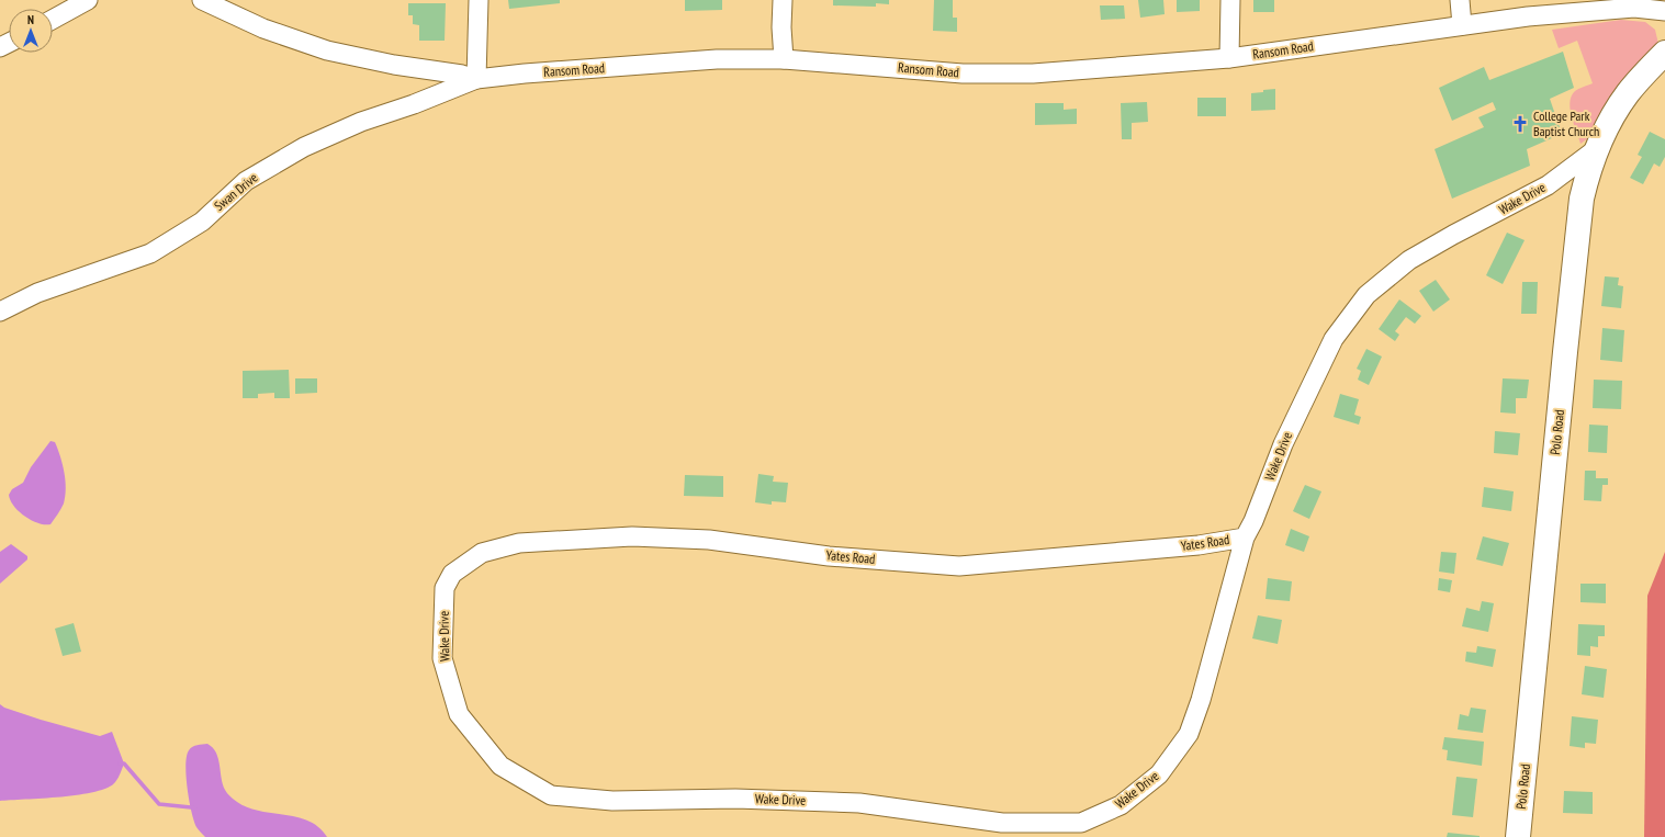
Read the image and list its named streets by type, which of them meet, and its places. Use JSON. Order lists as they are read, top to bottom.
{
  "streets": {
    "main road": ["Polo Road"],
    "street": [
      "Ransom Road",
      "Swan Drive",
      "Wake Drive",
      "Yates Road"
    ]
  },
  "crossings": [
    ["Ransom Road", "Swan Drive"],
    ["Wake Drive", "Polo Road"],
    ["Wake Drive", "Yates Road"]
  ],
  "places": {
    "church": ["College Park Baptist Church"]
  },
  "north": "top"
}
